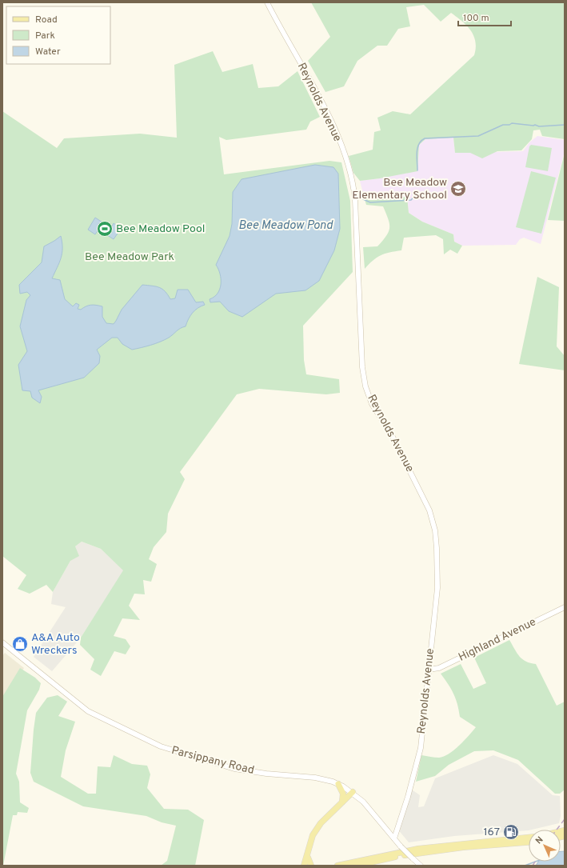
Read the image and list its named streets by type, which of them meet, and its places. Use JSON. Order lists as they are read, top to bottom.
{
  "streets": {
    "street": ["Reynolds Avenue", "Highland Avenue", "Parsippany Road"]
  },
  "crossings": [
    ["Reynolds Avenue", "Highland Avenue"],
    ["Reynolds Avenue", "Parsippany Road"]
  ],
  "water": ["Bee Meadow Pond"],
  "parks": ["Bee Meadow Park"],
  "places": {
    "school or university": ["Bee Meadow Elementary School"],
    "sports": ["Bee Meadow Pool"],
    "shop": ["A&A Auto Wreckers"],
    "fuel station": ["167"]
  },
  "legend": ["Road", "Park", "Water"],
  "scale_bar": "100 m",
  "north": "top left"
}
